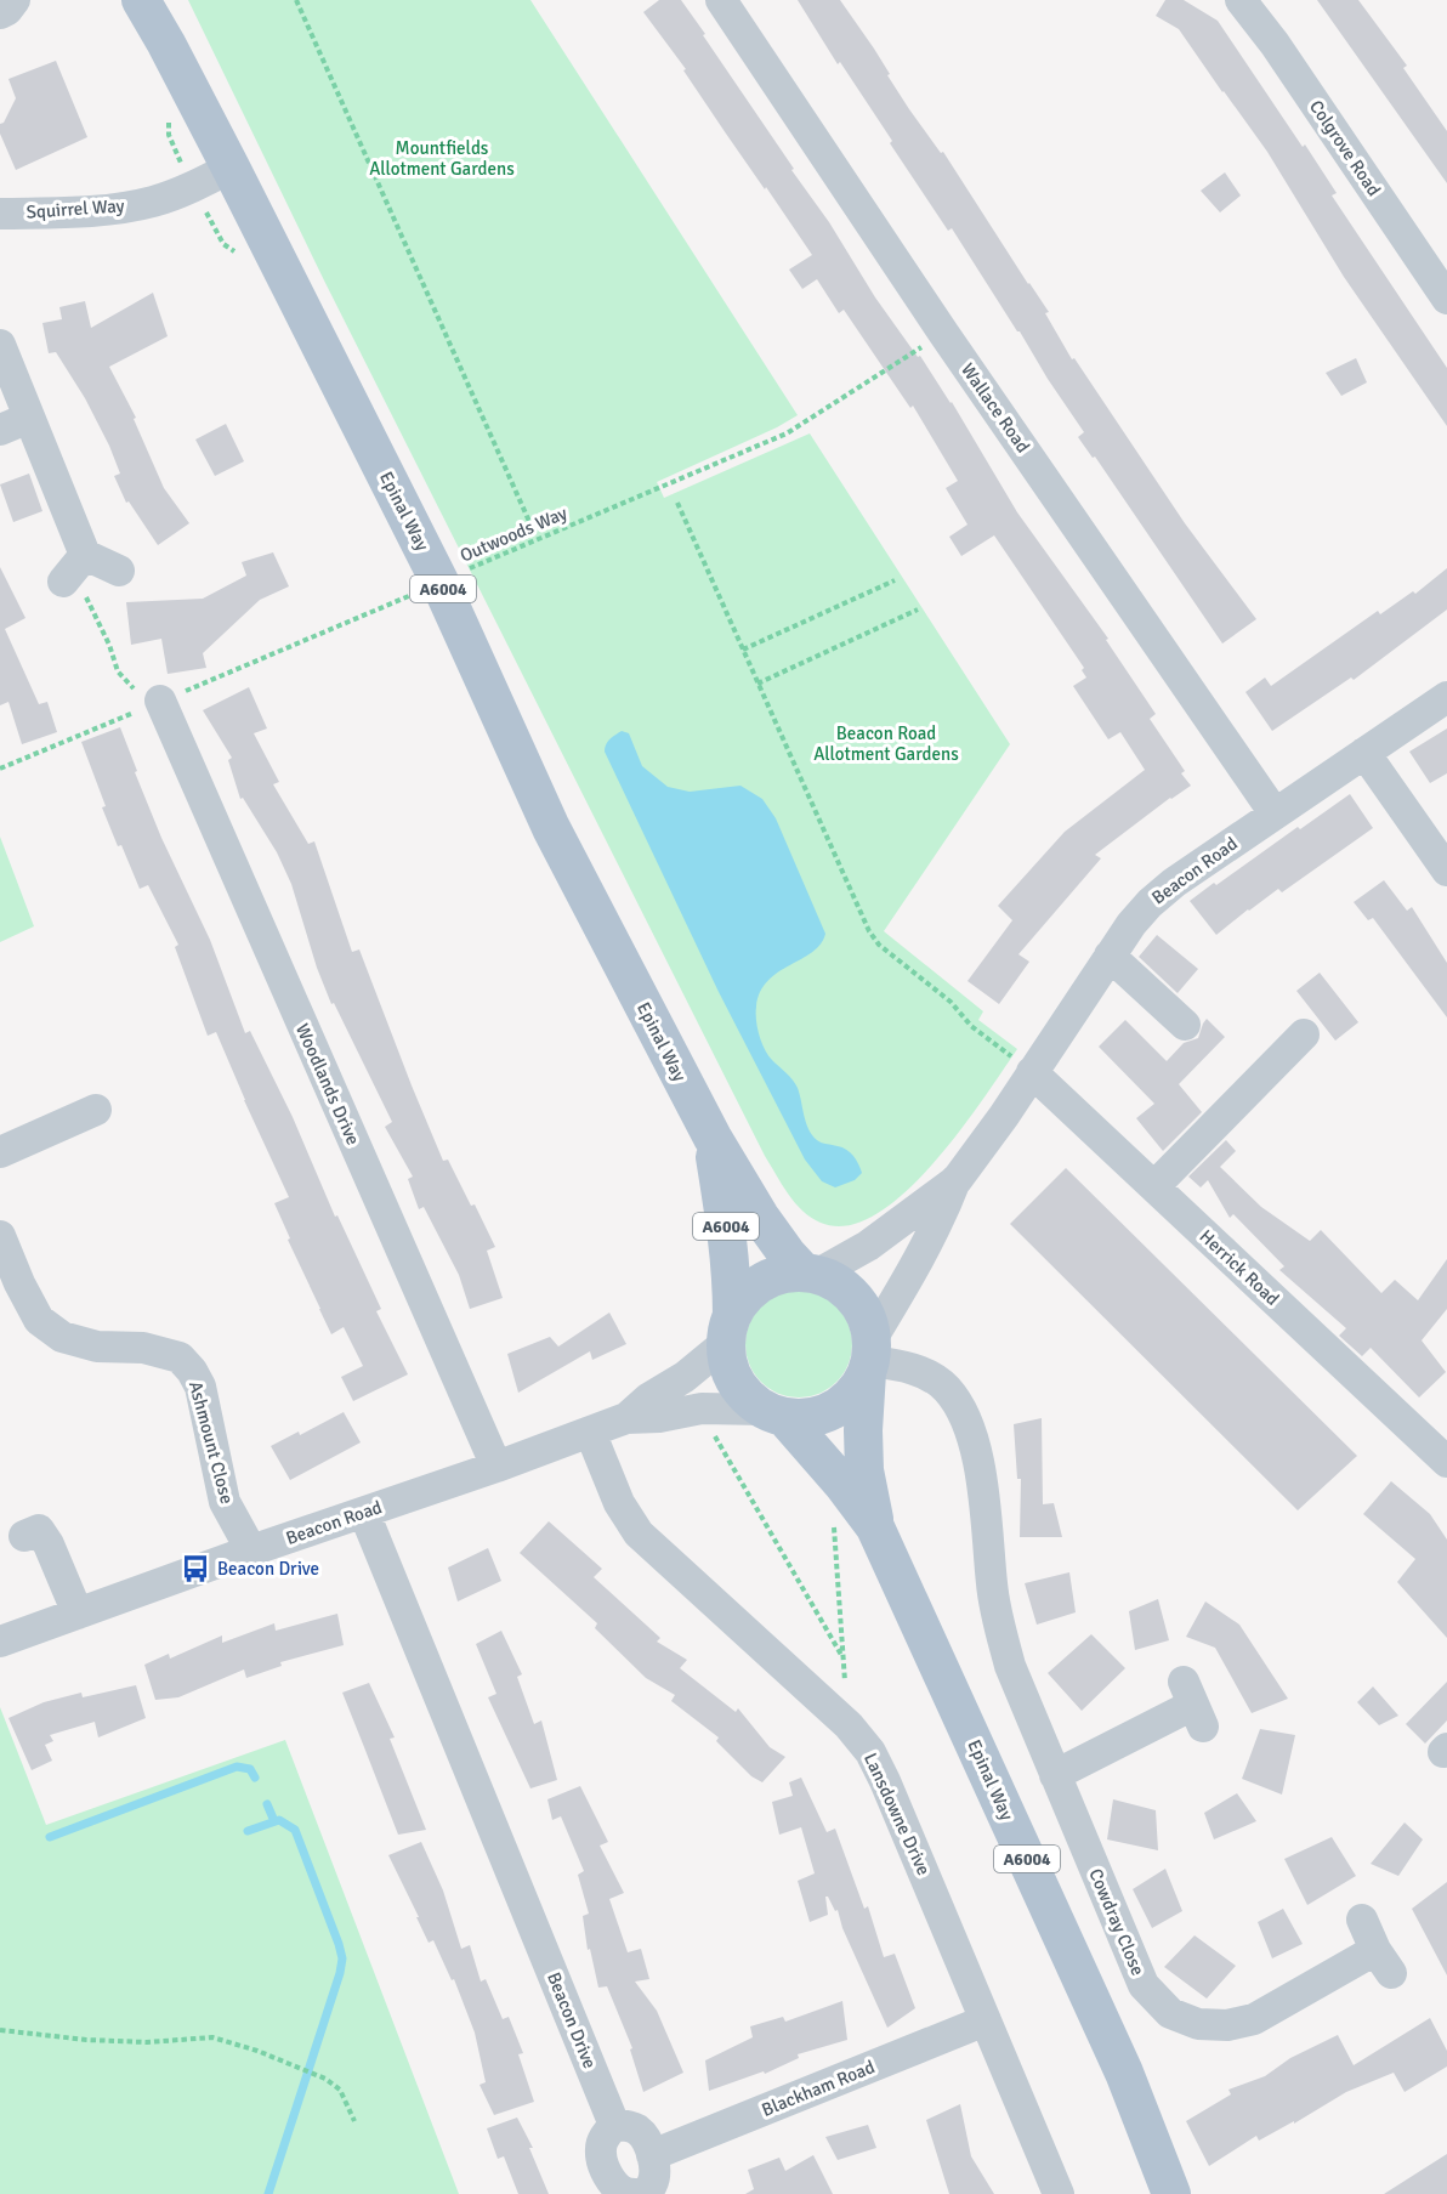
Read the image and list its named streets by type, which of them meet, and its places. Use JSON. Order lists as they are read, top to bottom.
{
  "streets": {
    "main road": ["Epinal Way", "A6004"],
    "street": [
      "Colgrove Road",
      "Squirrel Way",
      "Wallace Road",
      "Beacon Road",
      "Woodlands Drive",
      "Herrick Road",
      "Ashmount Close",
      "Lansdowne Drive",
      "Cowdray Close",
      "Beacon Drive",
      "Blackham Road"
    ],
    "path": ["Outwoods Way"]
  },
  "crossings": [
    ["Squirrel Way", "Epinal Way"],
    ["Wallace Road", "Outwoods Way"],
    ["Wallace Road", "Beacon Road"],
    ["Epinal Way", "Outwoods Way"],
    ["Epinal Way", "Beacon Road"],
    ["Epinal Way", "Cowdray Close"],
    ["Outwoods Way", "Woodlands Drive"],
    ["Beacon Road", "Woodlands Drive"],
    ["Beacon Road", "Herrick Road"],
    ["Beacon Road", "Ashmount Close"],
    ["Beacon Road", "Lansdowne Drive"],
    ["Beacon Road", "Cowdray Close"],
    ["Beacon Road", "Beacon Drive"],
    ["Lansdowne Drive", "Blackham Road"],
    ["Beacon Drive", "Blackham Road"]
  ],
  "parks": ["Mountfields Allotment Gardens", "Beacon Road Allotment Gardens"],
  "places": {
    "bus stop": ["Beacon Drive"]
  }
}
